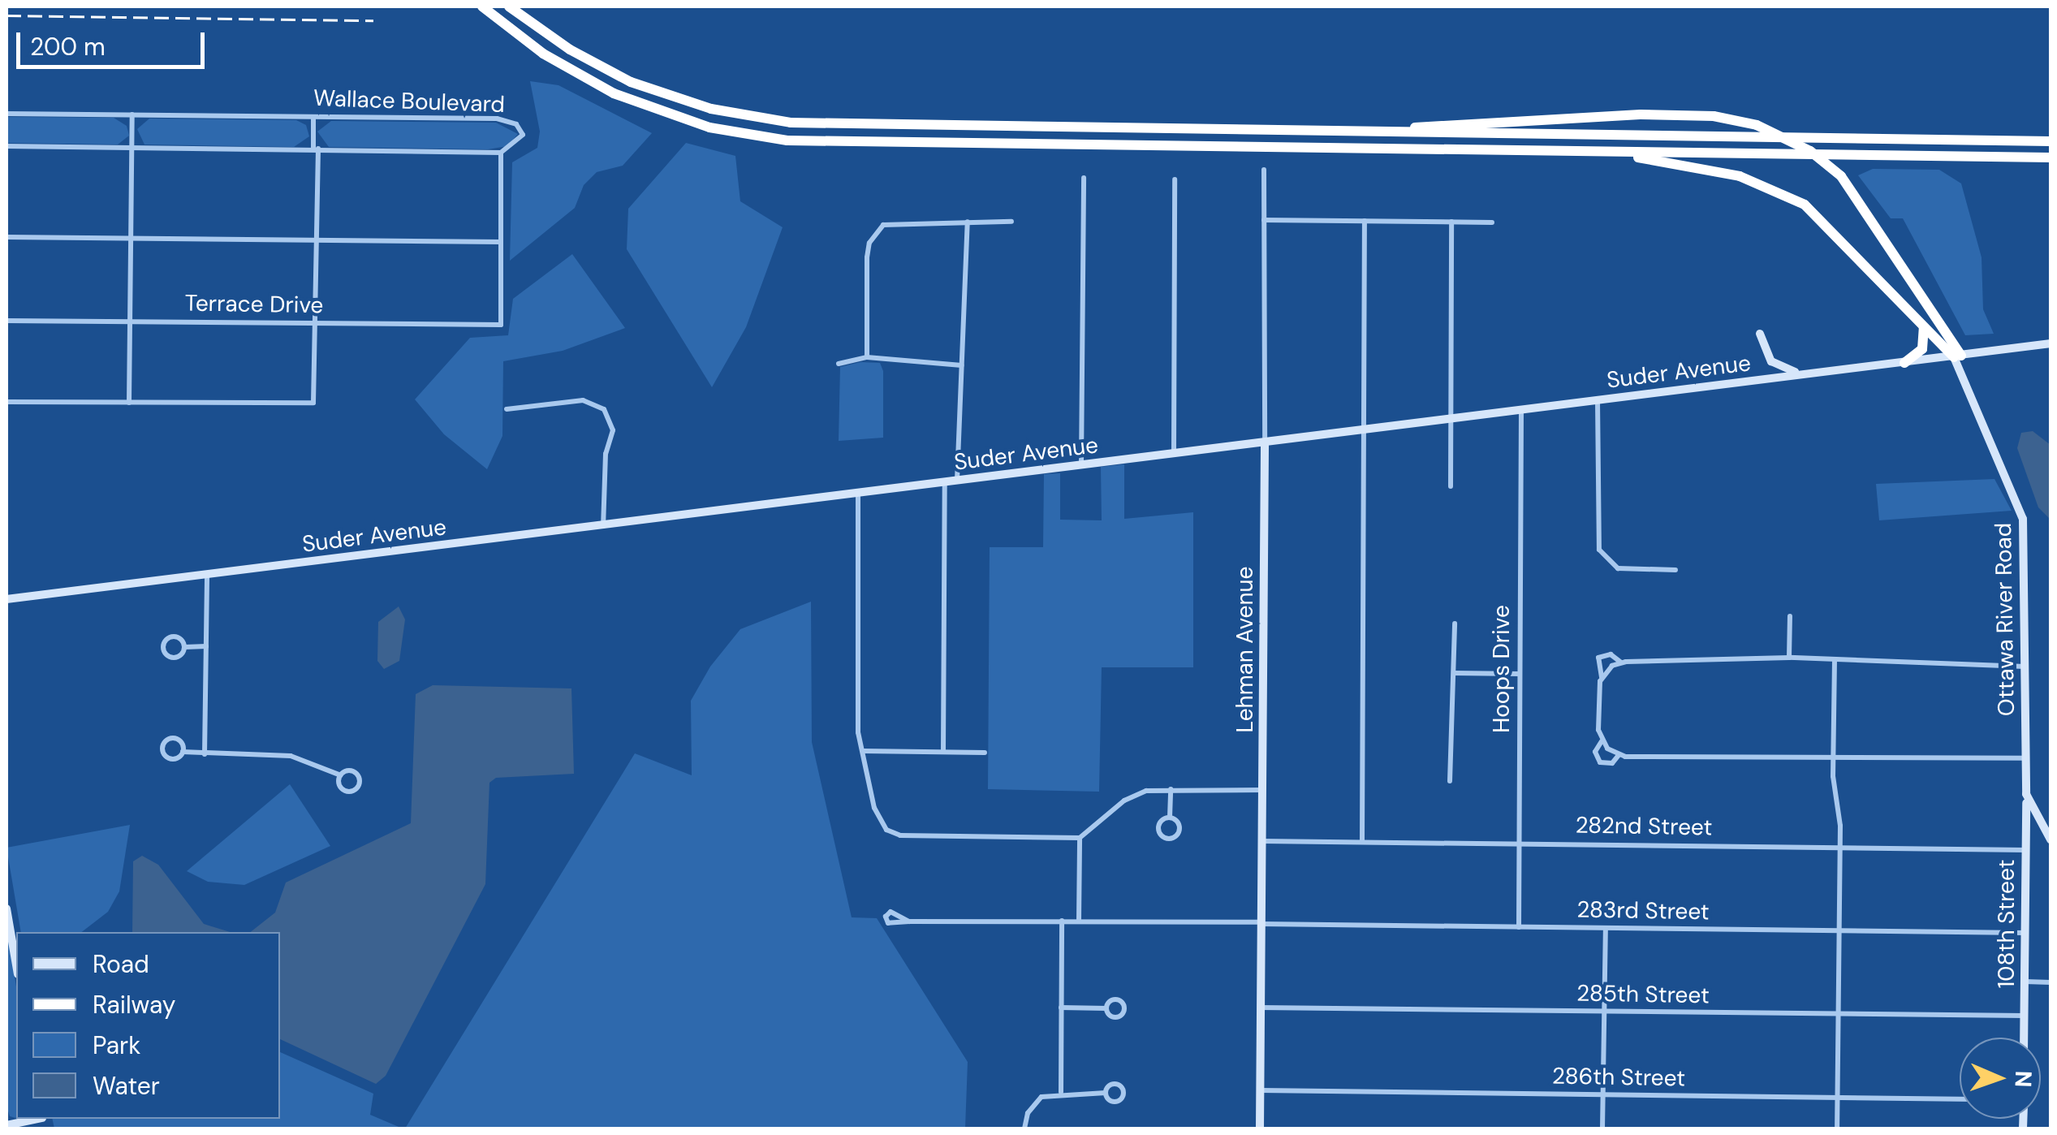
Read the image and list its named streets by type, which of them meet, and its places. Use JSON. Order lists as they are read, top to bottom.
{
  "streets": {
    "street": [
      "Wallace Boulevard",
      "Terrace Drive",
      "Suder Avenue",
      "Ottawa River Road",
      "Lehman Avenue",
      "Hoops Drive",
      "282nd Street",
      "283rd Street",
      "108th Street",
      "285th Street",
      "286th Street"
    ]
  },
  "crossings": [
    ["Suder Avenue", "Ottawa River Road"],
    ["Suder Avenue", "Lehman Avenue"],
    ["Suder Avenue", "Hoops Drive"],
    ["Ottawa River Road", "108th Street"],
    ["Lehman Avenue", "282nd Street"],
    ["Lehman Avenue", "283rd Street"],
    ["Lehman Avenue", "285th Street"],
    ["Lehman Avenue", "286th Street"],
    ["Hoops Drive", "282nd Street"],
    ["Hoops Drive", "283rd Street"],
    ["282nd Street", "108th Street"],
    ["283rd Street", "108th Street"],
    ["108th Street", "285th Street"]
  ],
  "legend": [
    "Road",
    "Railway",
    "Park",
    "Water"
  ],
  "scale_bar": "200 m",
  "north": "right"
}
